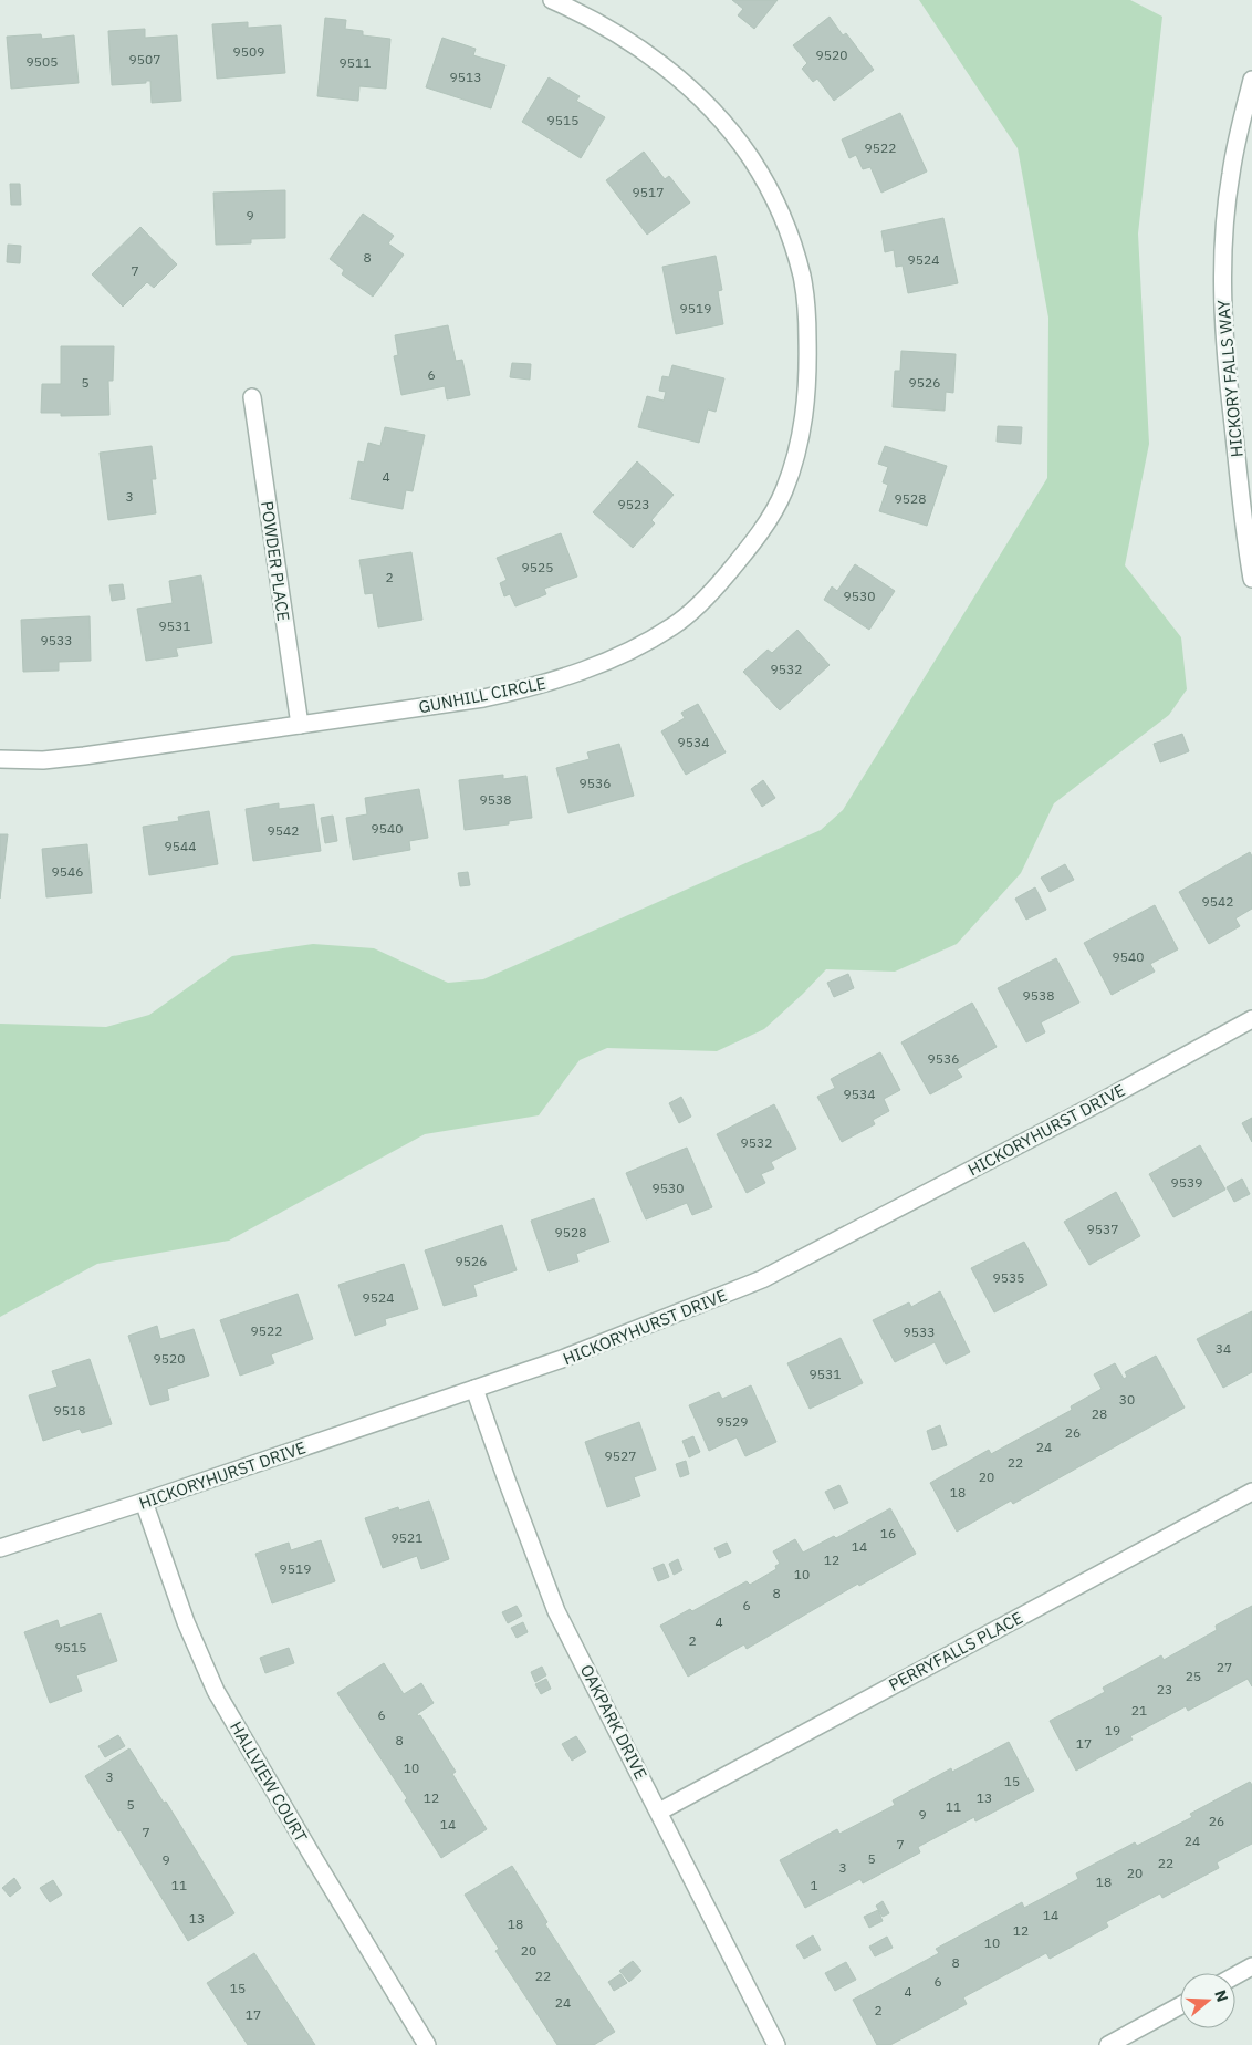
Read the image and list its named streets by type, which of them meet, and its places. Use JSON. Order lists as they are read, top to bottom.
{
  "streets": {
    "street": [
      "HICKORY FALLS WAY",
      "POWDER PLACE",
      "GUNHILL CIRCLE",
      "HICKORYHURST DRIVE",
      "PERRYFALLS PLACE",
      "OAKPARK DRIVE",
      "HALLVIEW COURT"
    ]
  },
  "crossings": [
    ["POWDER PLACE", "GUNHILL CIRCLE"],
    ["HICKORYHURST DRIVE", "OAKPARK DRIVE"],
    ["HICKORYHURST DRIVE", "HALLVIEW COURT"],
    ["PERRYFALLS PLACE", "OAKPARK DRIVE"]
  ],
  "house_numbers": [
    "9509",
    "9520",
    "9507",
    "9505",
    "9511",
    "9513",
    "9515",
    "9522",
    "9517",
    "9",
    "8",
    "9524",
    "7",
    "9519",
    "6",
    "5",
    "9526",
    "4",
    "3",
    "9528",
    "9523",
    "9525",
    "2",
    "9530",
    "9531",
    "9533",
    "9532",
    "9534",
    "9536",
    "9538",
    "9540",
    "9542",
    "9544",
    "9546",
    "9542",
    "9540",
    "9538",
    "9536",
    "9534",
    "9532",
    "9539",
    "9530",
    "9537",
    "9528",
    "9526",
    "9535",
    "9524",
    "9522",
    "9533",
    "34",
    "9520",
    "9531",
    "30",
    "9518",
    "28",
    "9529",
    "26",
    "24",
    "9527",
    "22",
    "20",
    "18",
    "16",
    "9521",
    "14",
    "12",
    "9519",
    "10",
    "8",
    "6",
    "4",
    "2",
    "9515",
    "27",
    "25",
    "23",
    "21",
    "6",
    "19",
    "8",
    "17",
    "10",
    "3",
    "15",
    "12",
    "13",
    "5",
    "11",
    "9",
    "26",
    "14",
    "7",
    "24",
    "7",
    "5",
    "9",
    "22",
    "3",
    "20",
    "18",
    "11",
    "1",
    "14",
    "13",
    "18",
    "12",
    "10",
    "20",
    "8",
    "22",
    "6",
    "15",
    "4",
    "24",
    "2",
    "17"
  ],
  "north": "right"
}
